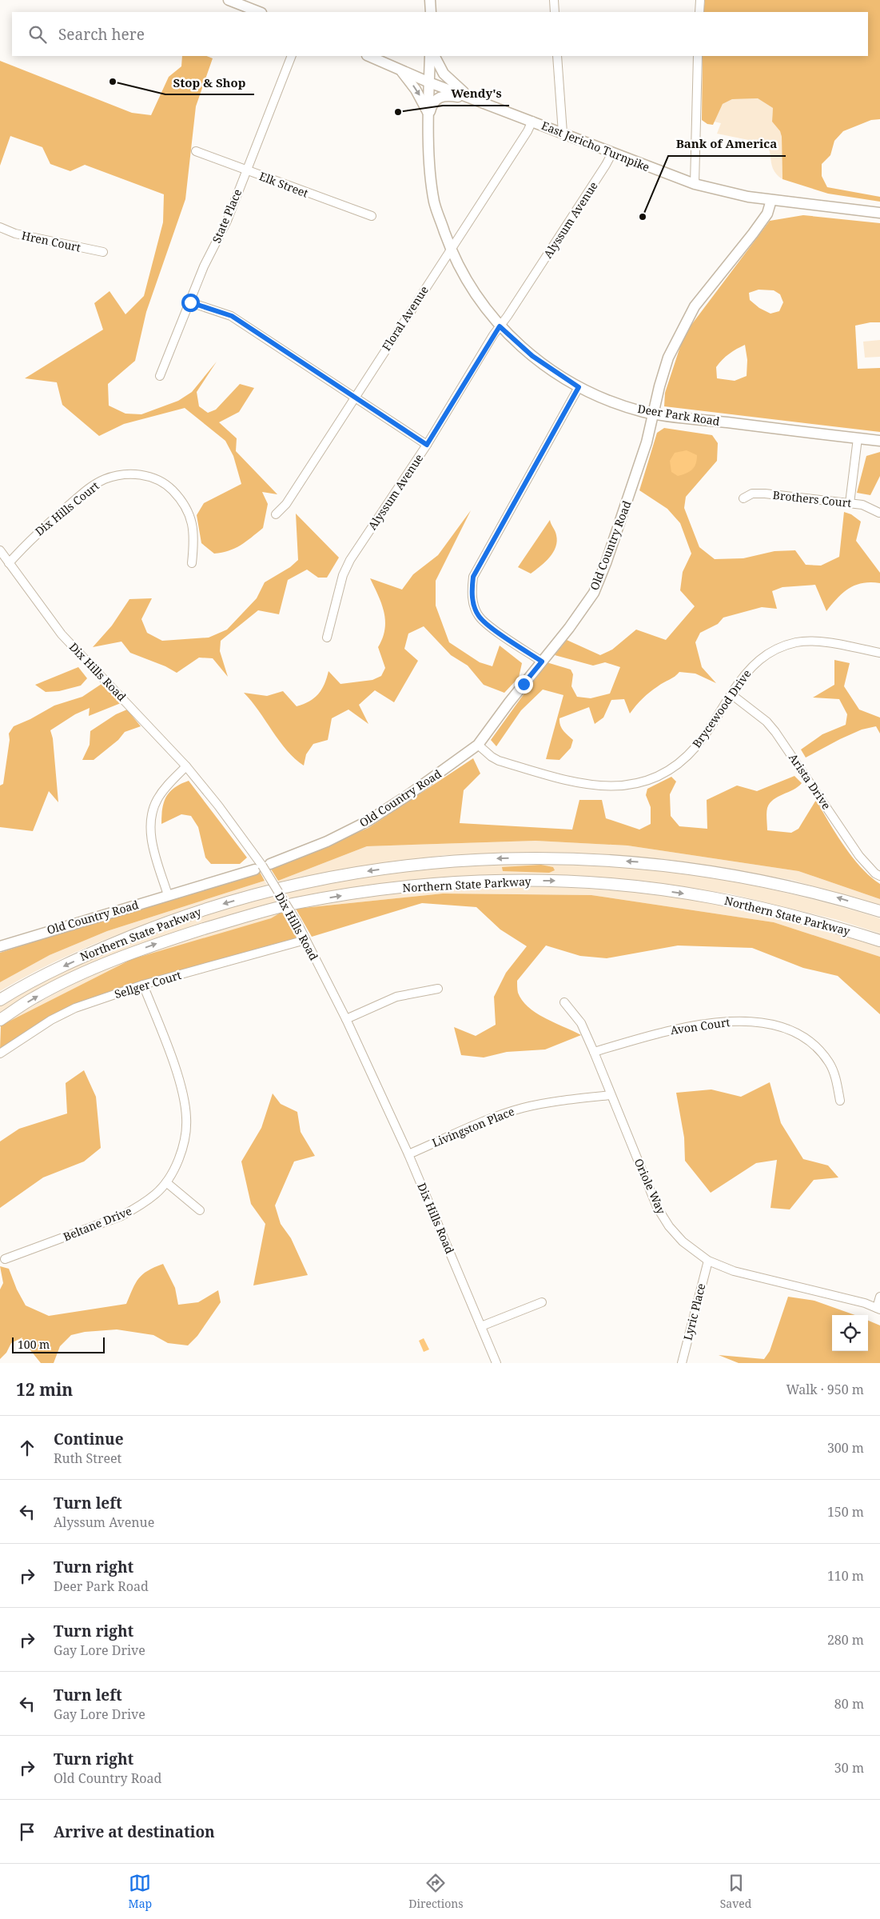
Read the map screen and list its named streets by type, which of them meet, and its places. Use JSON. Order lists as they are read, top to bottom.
{
  "streets": {
    "highway": ["Northern State Parkway"],
    "main road": ["East Jericho Turnpike", "Deer Park Road", "Old Country Road"],
    "street": [
      "Elk Street",
      "State Place",
      "Alyssum Avenue",
      "Hren Court",
      "Floral Avenue",
      "Brothers Court",
      "Dix Hills Court",
      "Dix Hills Road",
      "Brycewood Drive",
      "Arista Drive",
      "Sellger Court",
      "Avon Court",
      "Livingston Place",
      "Oriole Way",
      "Beltane Drive",
      "Lyric Place"
    ]
  },
  "crossings": [
    ["East Jericho Turnpike", "Alyssum Avenue"],
    ["East Jericho Turnpike", "Floral Avenue"],
    ["East Jericho Turnpike", "Deer Park Road"],
    ["East Jericho Turnpike", "Old Country Road"],
    ["Elk Street", "State Place"],
    ["Alyssum Avenue", "Deer Park Road"],
    ["Floral Avenue", "Deer Park Road"],
    ["Deer Park Road", "Old Country Road"],
    ["Dix Hills Court", "Dix Hills Road"],
    ["Old Country Road", "Brycewood Drive"],
    ["Dix Hills Road", "Sellger Court"],
    ["Dix Hills Road", "Livingston Place"],
    ["Brycewood Drive", "Arista Drive"],
    ["Sellger Court", "Beltane Drive"],
    ["Avon Court", "Oriole Way"],
    ["Livingston Place", "Oriole Way"],
    ["Oriole Way", "Lyric Place"]
  ],
  "places": ["Stop & Shop", "Wendy's", "Bank of America"],
  "scale_bar": "100 m",
  "page": {
    "search": "Search here",
    "scale": "100 m",
    "heading": ["12 min", "Walk · 950 m"],
    "list": [
      ["Continue", "Ruth Street", "300 m"],
      ["Turn left", "Alyssum Avenue", "150 m"],
      ["Turn right", "Deer Park Road", "110 m"],
      ["Turn right", "Gay Lore Drive", "280 m"],
      ["Turn left", "Gay Lore Drive", "80 m"],
      ["Turn right", "Old Country Road", "30 m"],
      "Arrive at destination"
    ],
    "nav": ["Map", "Directions", "Saved"]
  }
}
